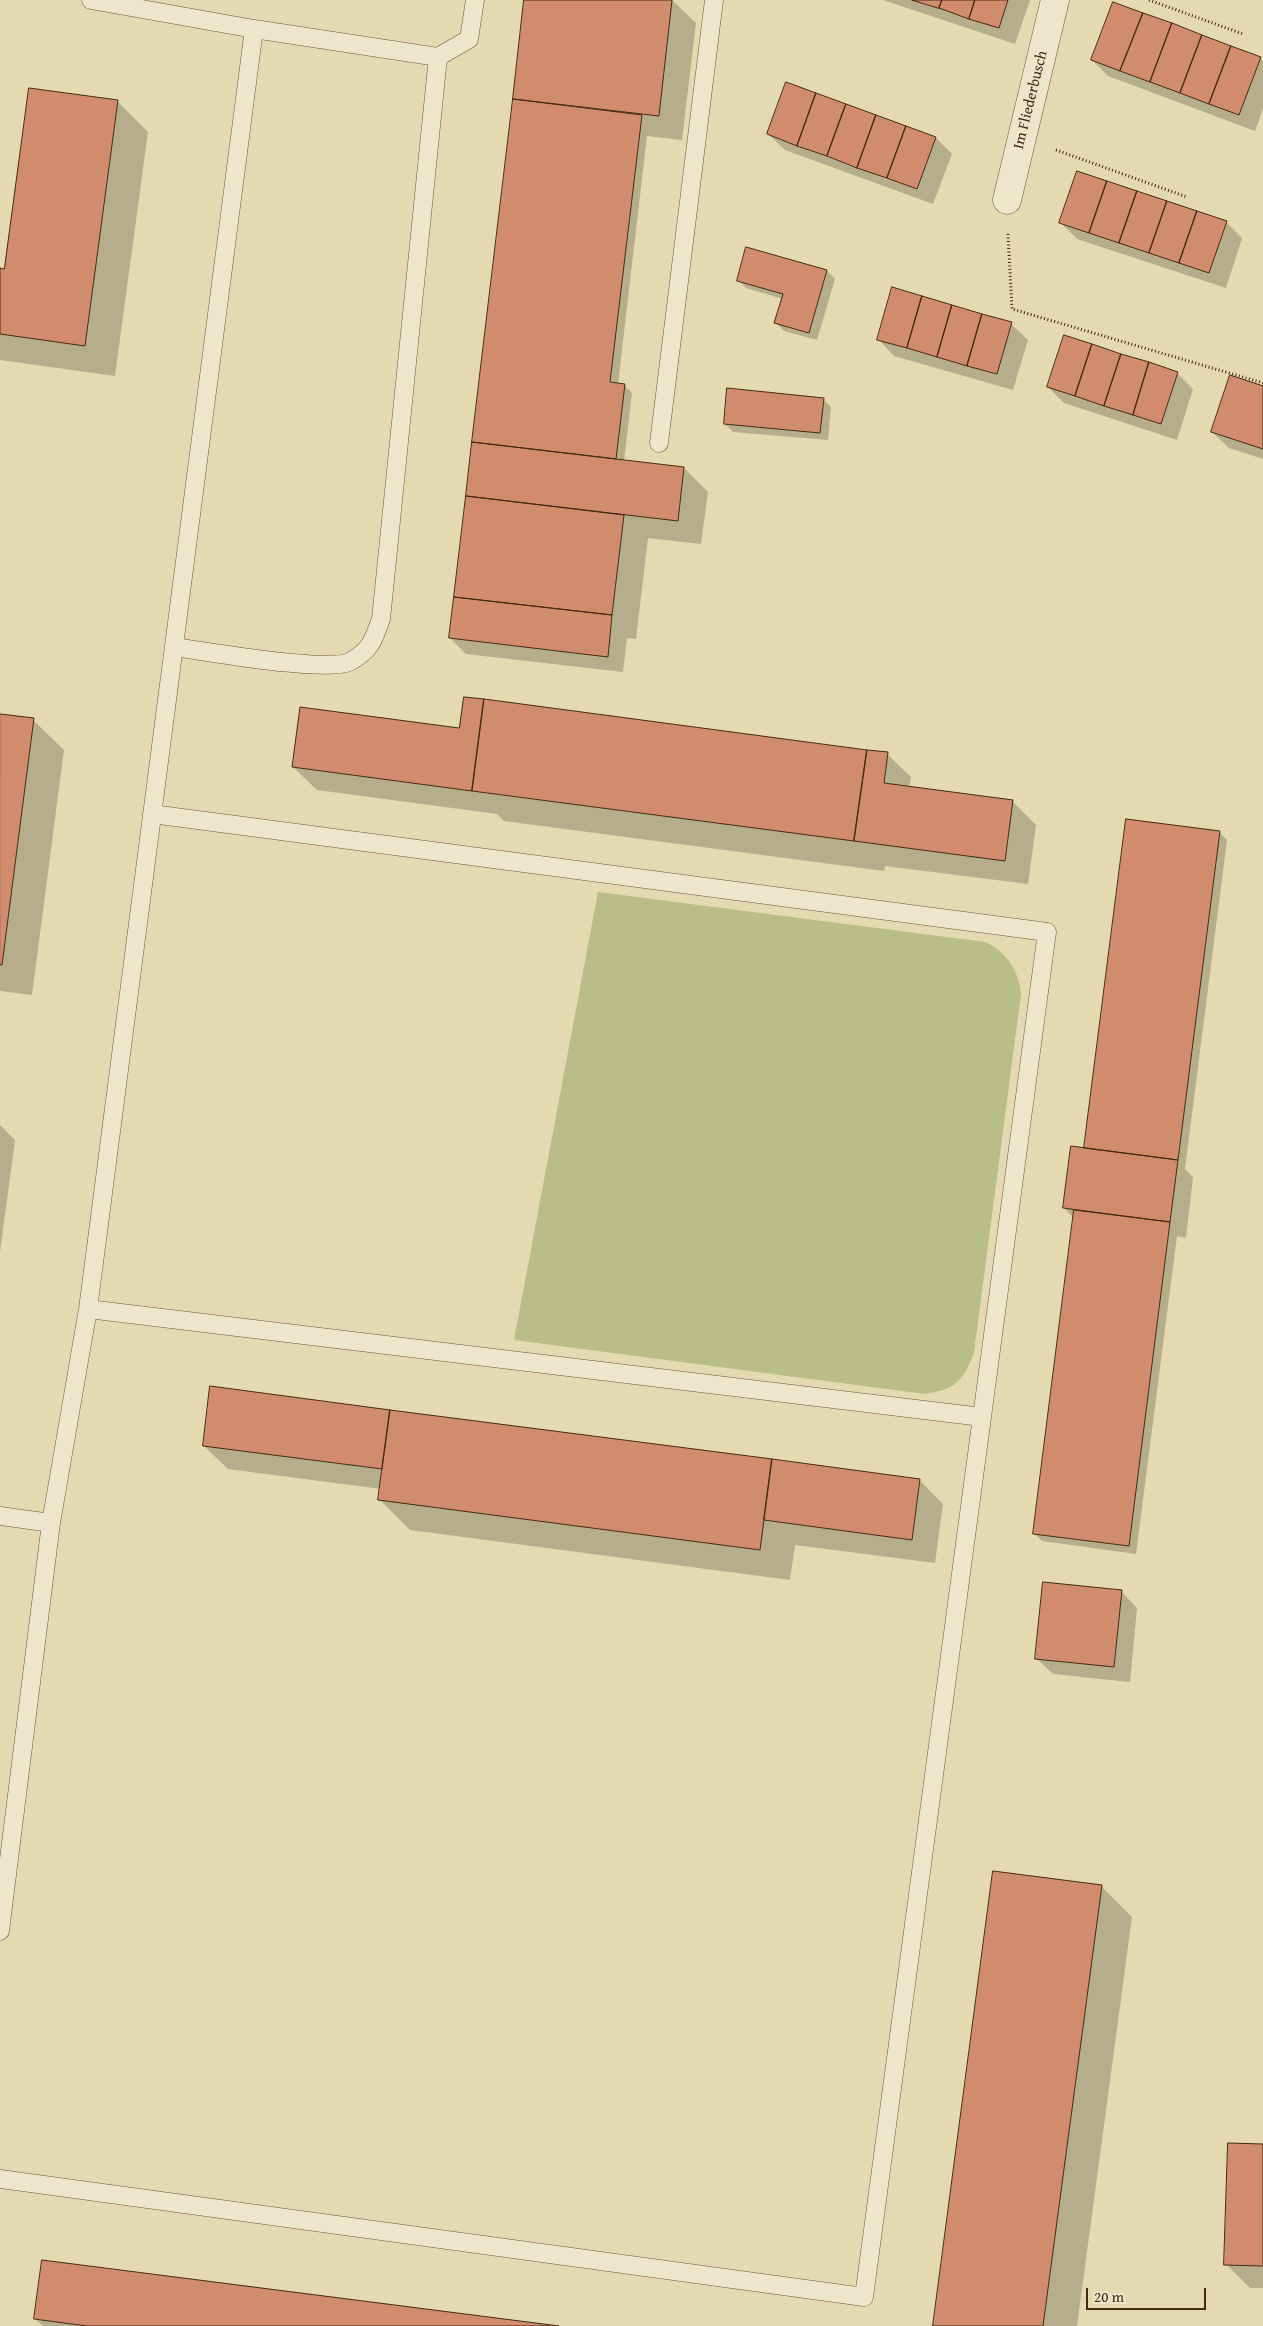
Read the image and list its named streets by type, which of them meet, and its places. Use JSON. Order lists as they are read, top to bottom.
{
  "streets": {
    "street": ["Im Fliederbusch"]
  },
  "scale_bar": "20 m"
}
